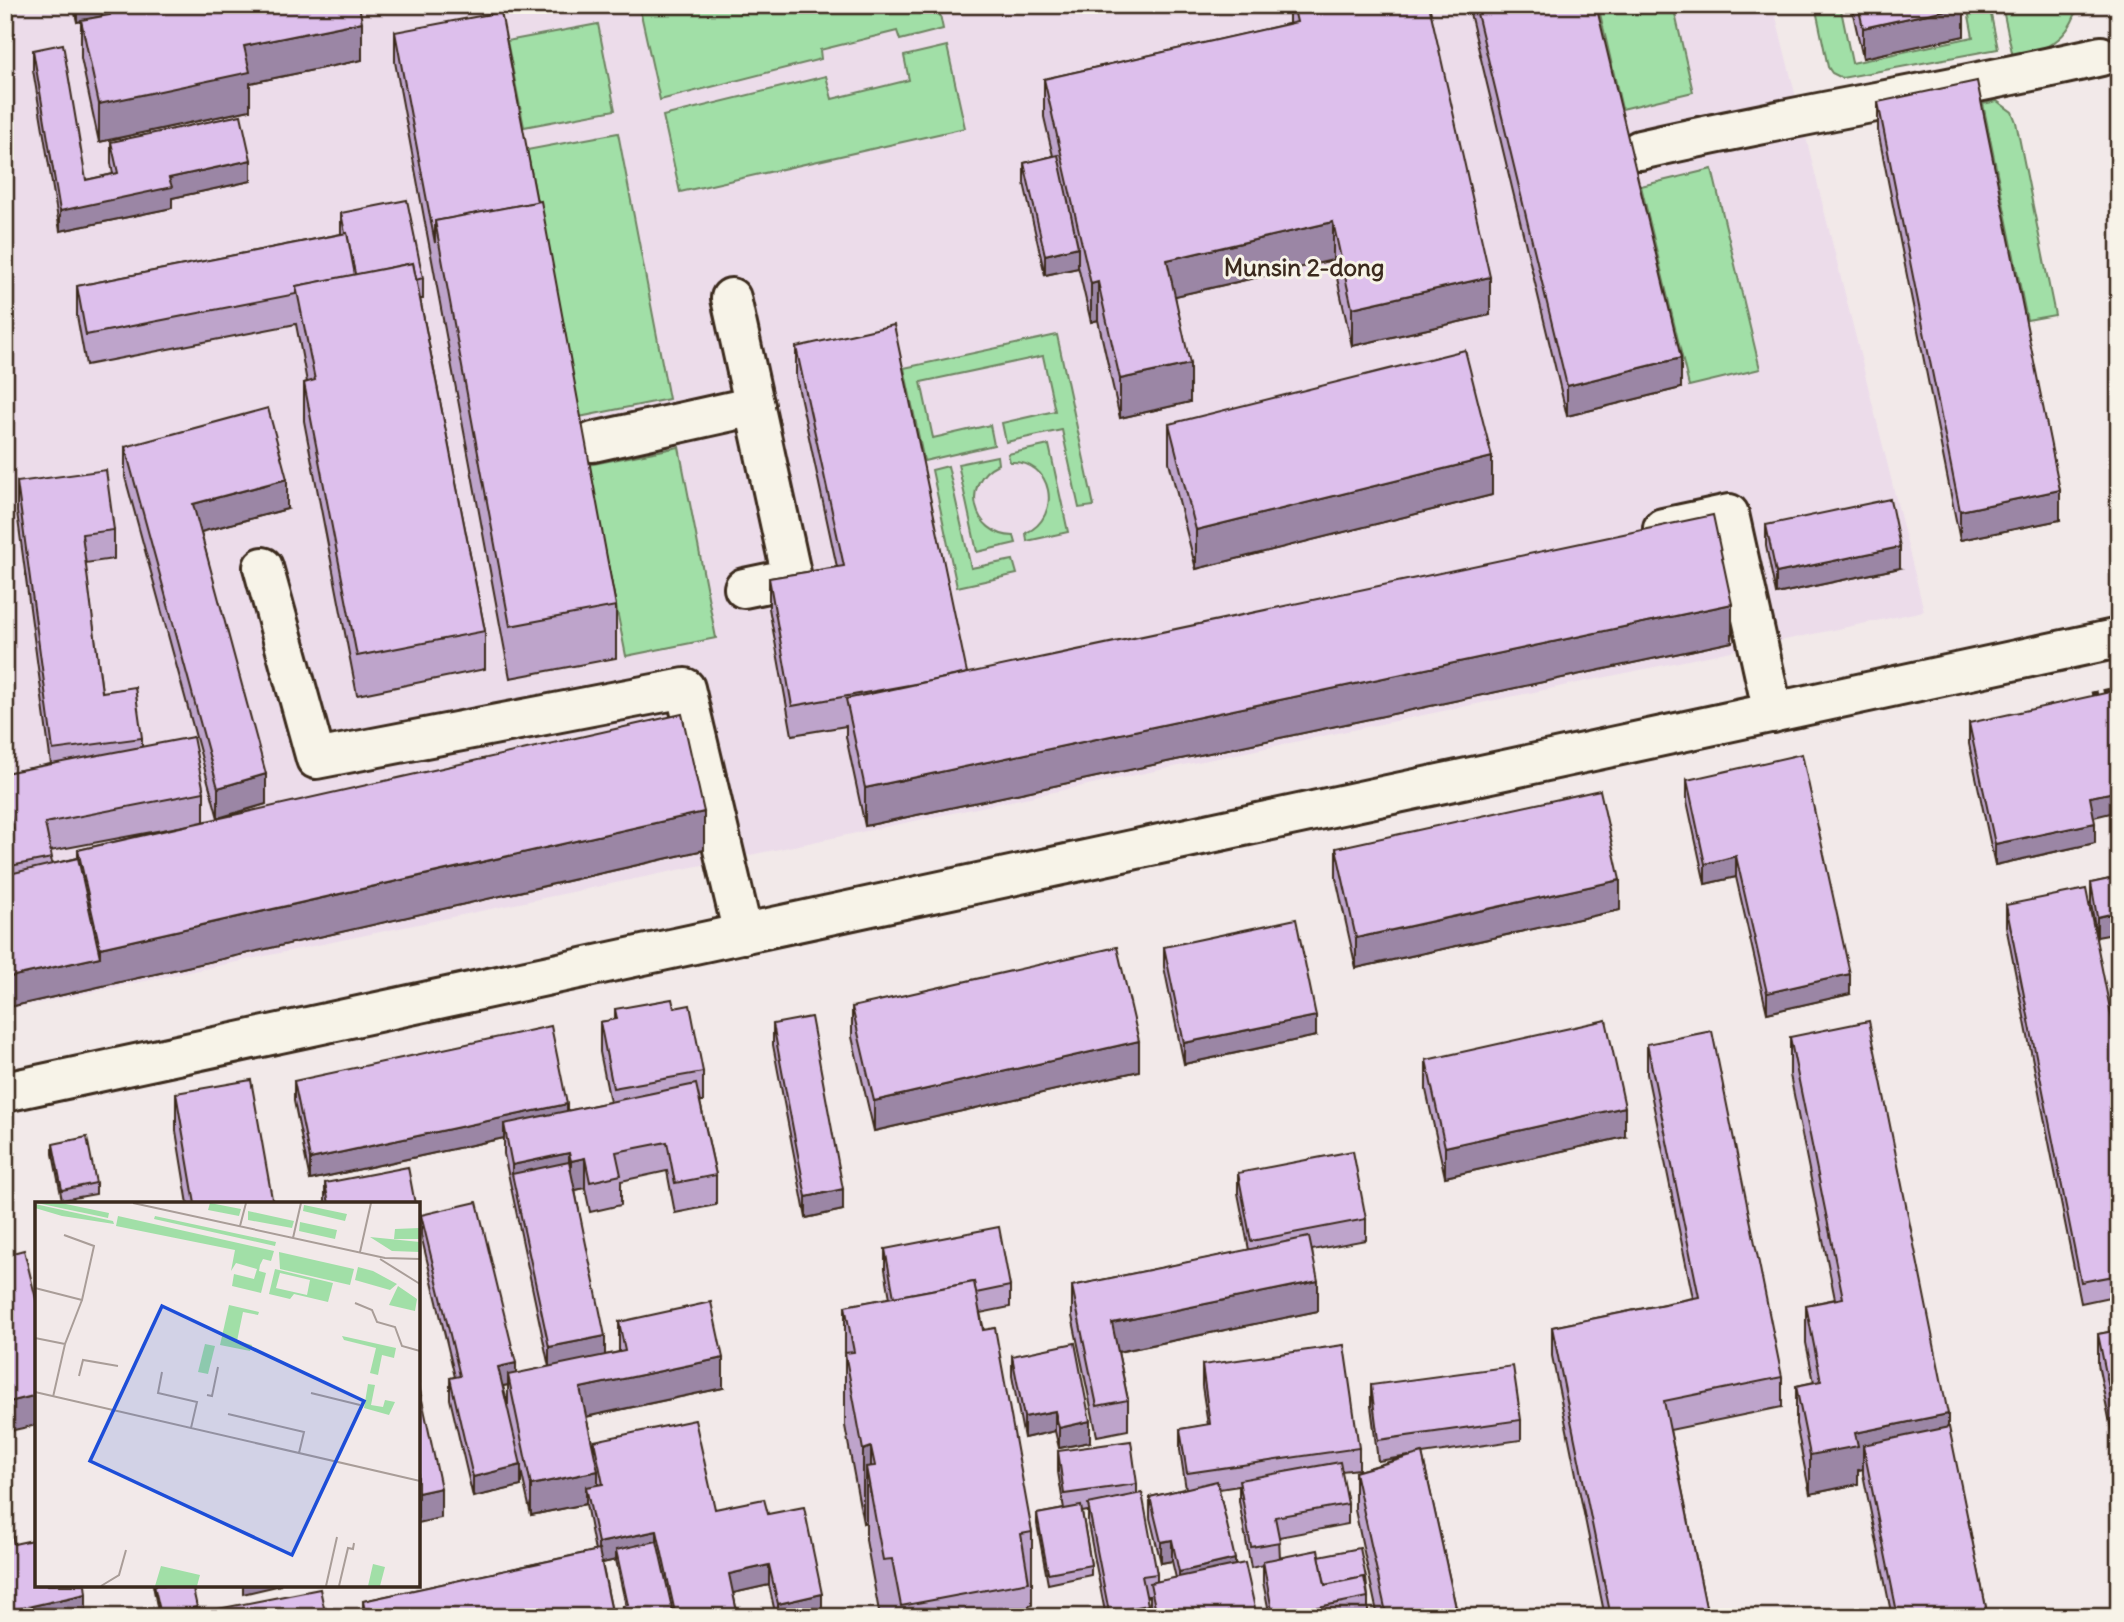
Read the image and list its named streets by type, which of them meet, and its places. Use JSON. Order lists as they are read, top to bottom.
{
  "districts": ["Munsin 2-dong"]
}
